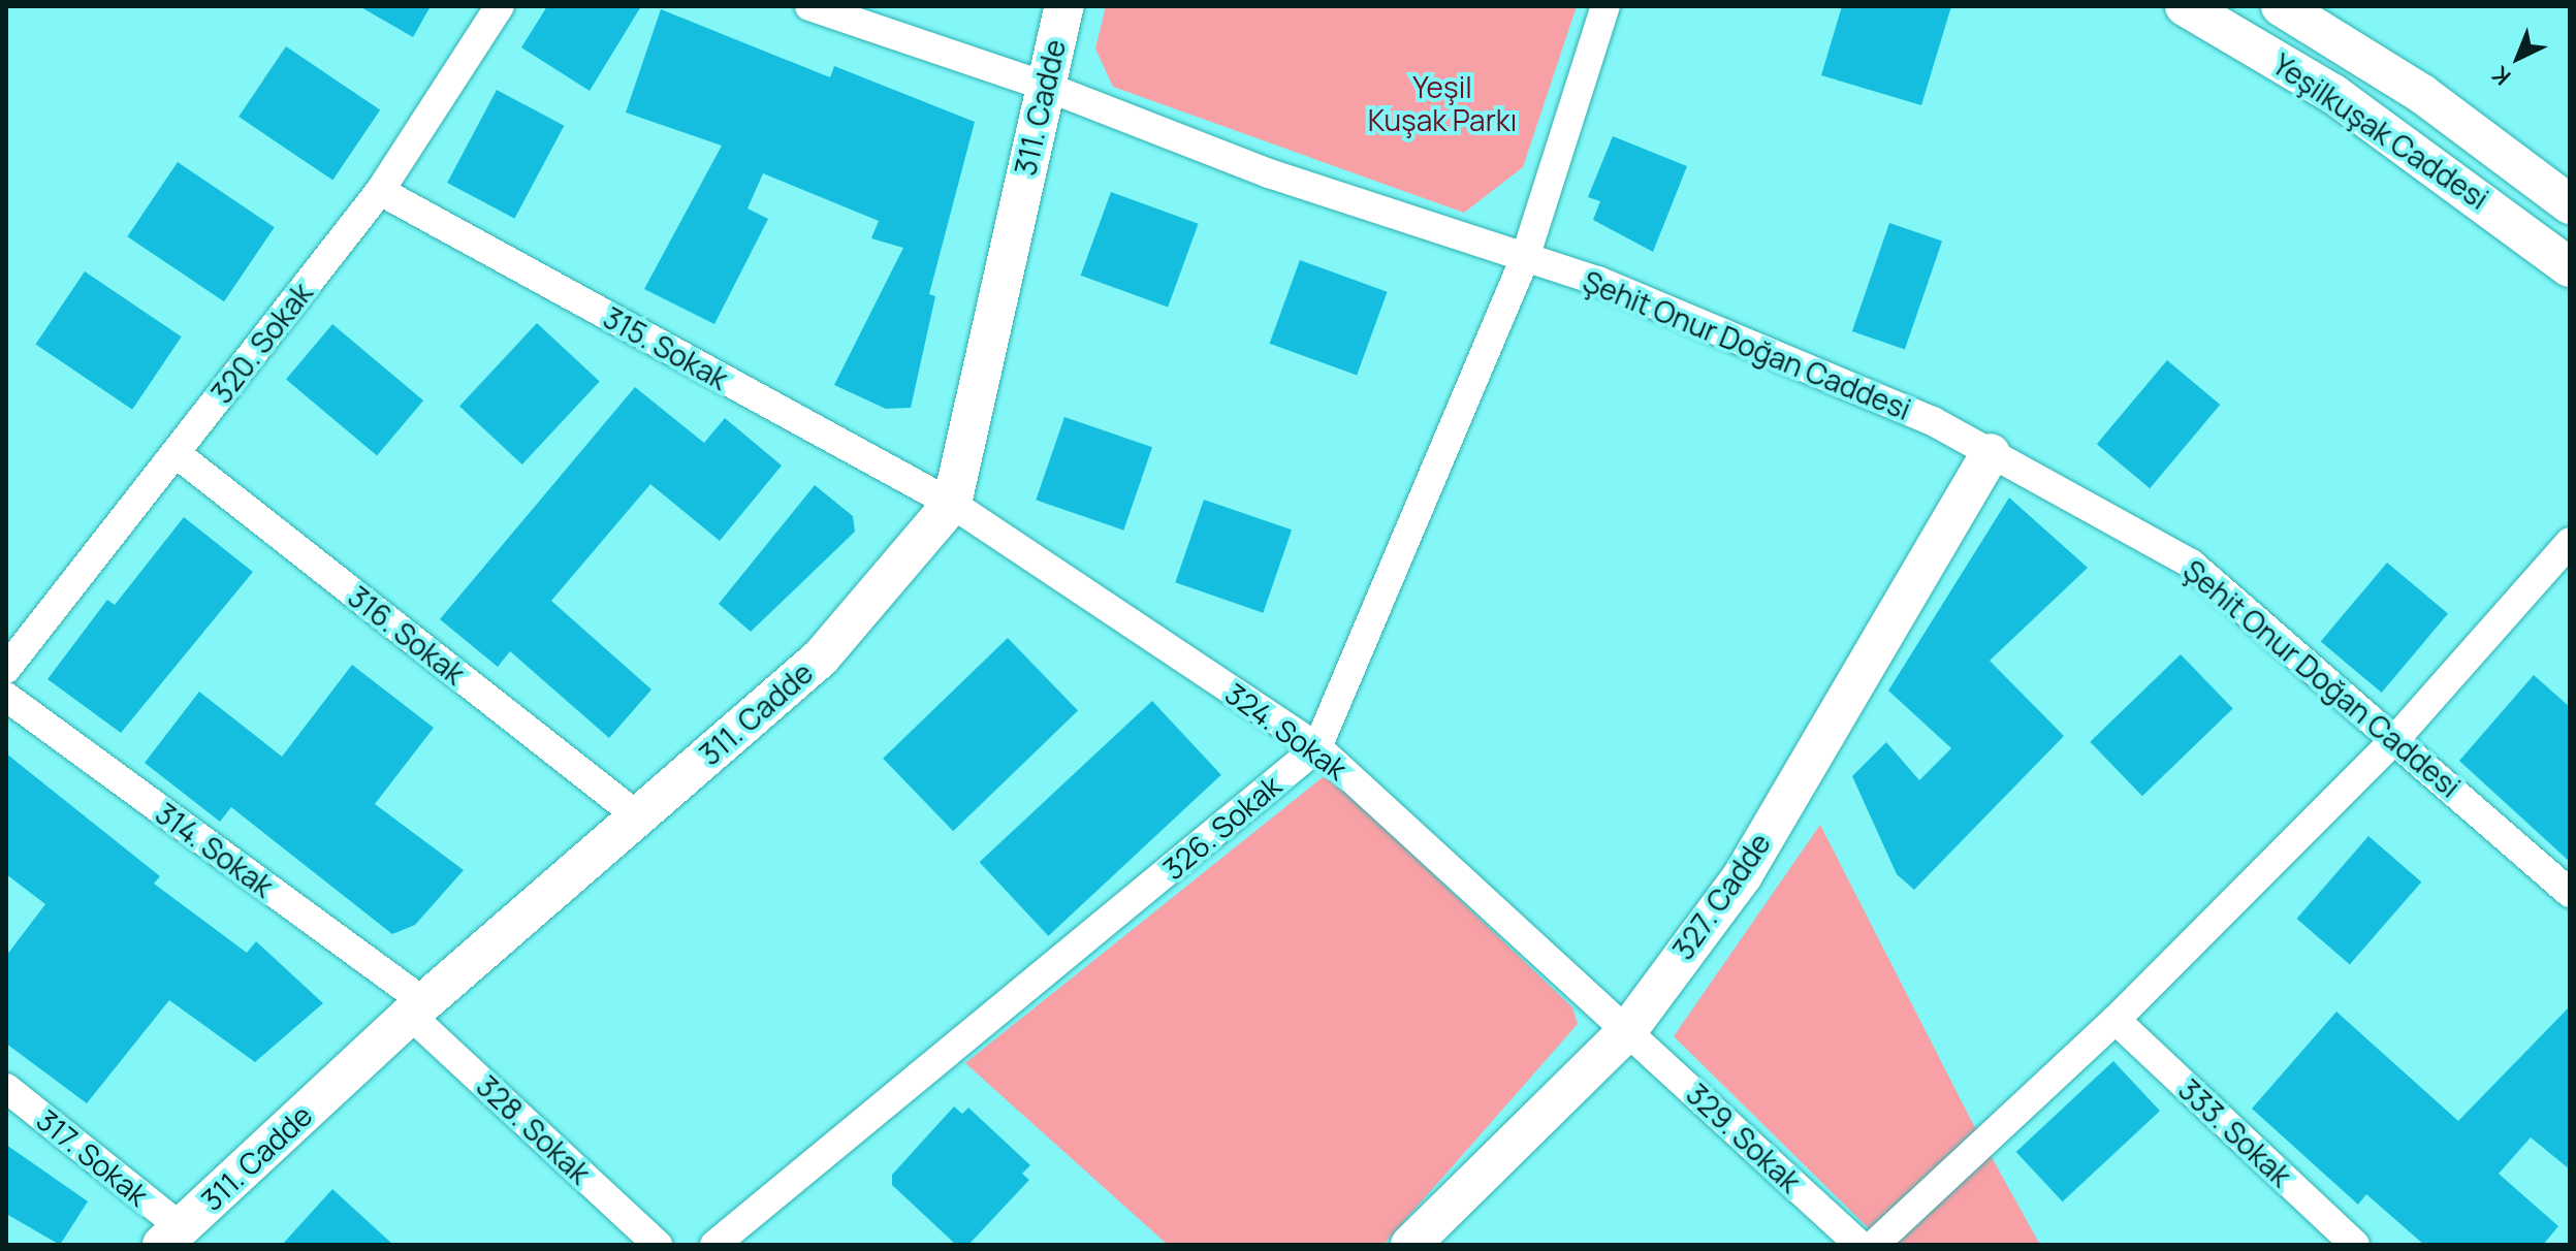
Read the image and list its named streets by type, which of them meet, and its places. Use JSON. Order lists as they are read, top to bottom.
{
  "streets": {
    "street": [
      "311. Cadde",
      "Yeşilkuşak Caddesi",
      "320. Sokak",
      "Şehit Onur Doğan Caddesi",
      "315. Sokak",
      "316. Sokak",
      "324. Sokak",
      "326. Sokak",
      "314. Sokak",
      "327. Cadde",
      "328. Sokak",
      "333. Sokak",
      "329. Sokak",
      "317. Sokak"
    ]
  },
  "crossings": [
    ["311. Cadde", "Şehit Onur Doğan Caddesi"],
    ["311. Cadde", "315. Sokak"],
    ["311. Cadde", "316. Sokak"],
    ["311. Cadde", "324. Sokak"],
    ["311. Cadde", "314. Sokak"],
    ["311. Cadde", "328. Sokak"],
    ["311. Cadde", "317. Sokak"],
    ["320. Sokak", "315. Sokak"],
    ["320. Sokak", "316. Sokak"],
    ["Şehit Onur Doğan Caddesi", "326. Sokak"],
    ["Şehit Onur Doğan Caddesi", "327. Cadde"],
    ["315. Sokak", "324. Sokak"],
    ["324. Sokak", "326. Sokak"],
    ["324. Sokak", "327. Cadde"],
    ["324. Sokak", "329. Sokak"],
    ["314. Sokak", "328. Sokak"],
    ["327. Cadde", "329. Sokak"]
  ],
  "parks": ["Yeşil Kuşak Parkı"],
  "north": "bottom left"
}
